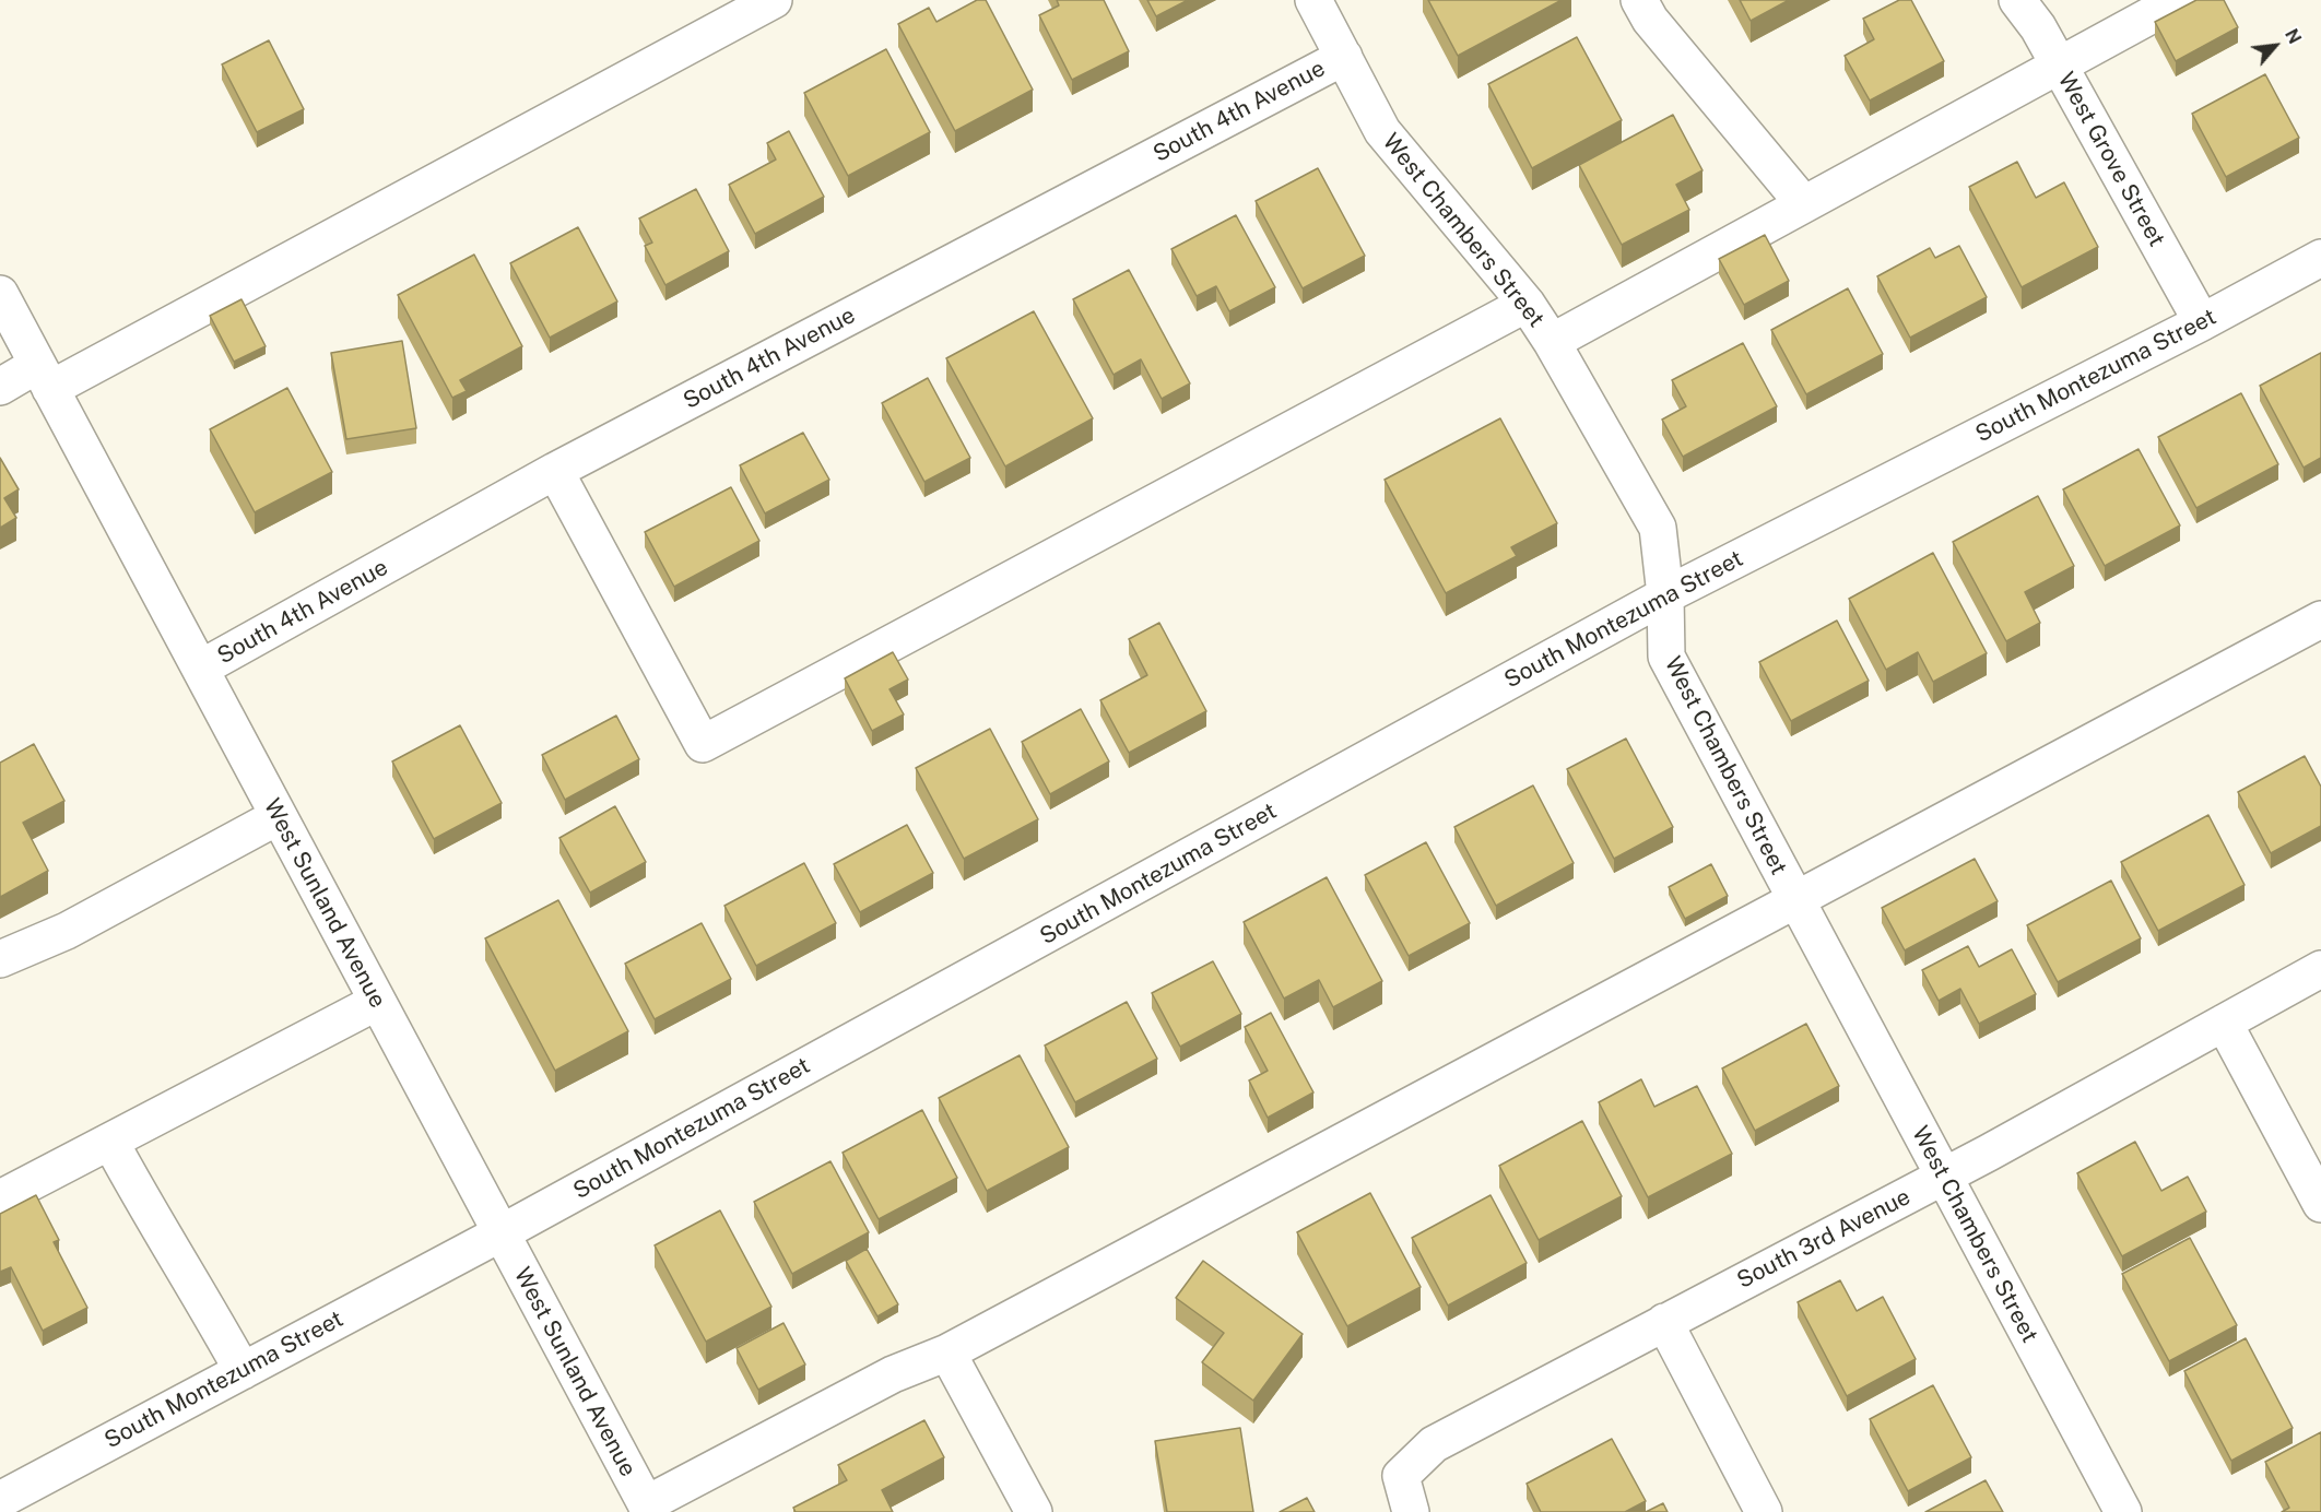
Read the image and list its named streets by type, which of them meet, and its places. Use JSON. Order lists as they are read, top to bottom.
{
  "streets": {
    "street": [
      "South 4th Avenue",
      "West Grove Street",
      "West Chambers Street",
      "South Montezuma Street",
      "West Sunland Avenue",
      "South 3rd Avenue"
    ]
  },
  "crossings": [
    ["South 4th Avenue", "West Chambers Street"],
    ["South 4th Avenue", "West Sunland Avenue"],
    ["West Grove Street", "South Montezuma Street"],
    ["West Chambers Street", "South Montezuma Street"],
    ["West Chambers Street", "South 3rd Avenue"],
    ["South Montezuma Street", "West Sunland Avenue"]
  ],
  "north": "top right"
}
